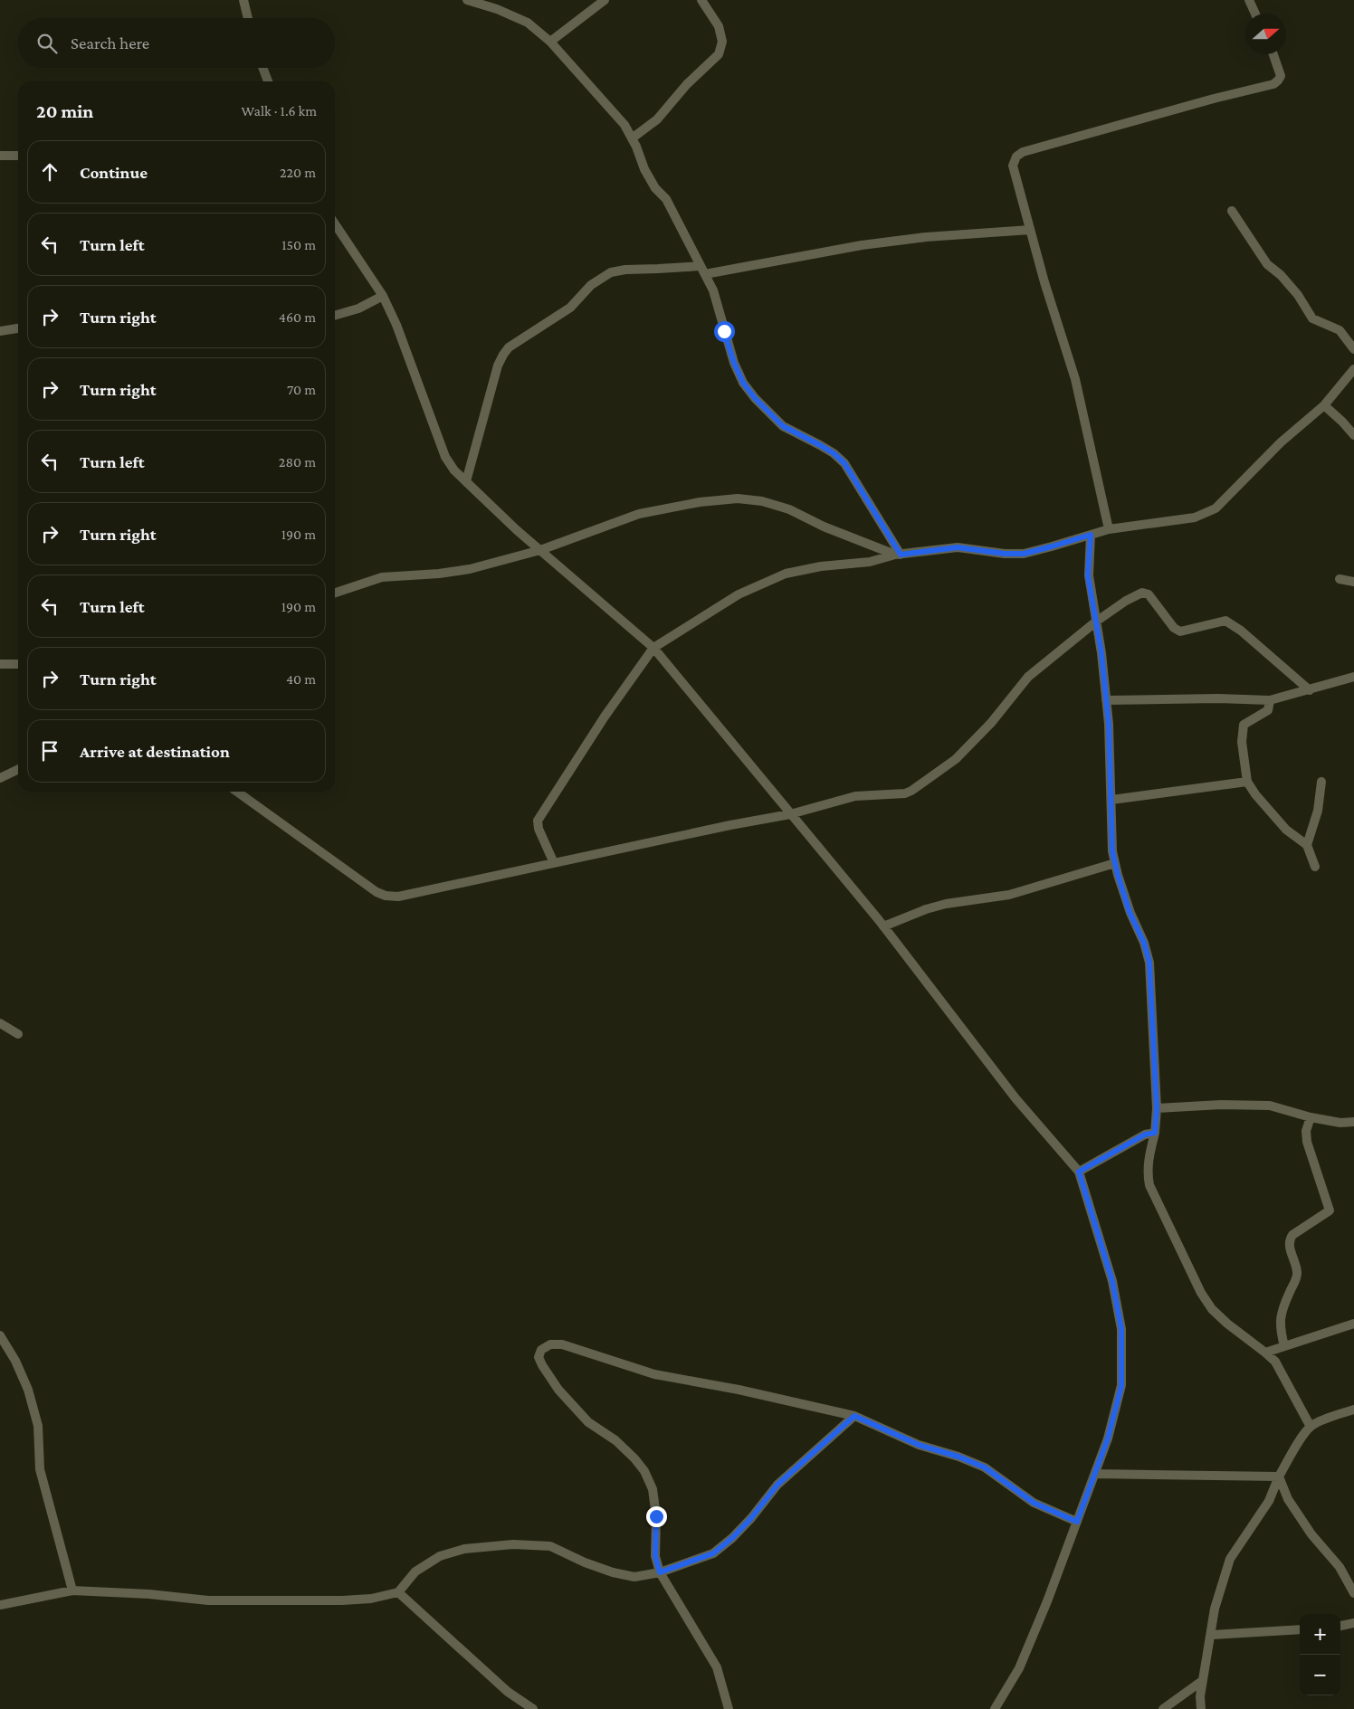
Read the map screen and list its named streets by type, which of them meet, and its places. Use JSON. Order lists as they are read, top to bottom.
{
  "north": "right",
  "page": {
    "search": "Search here",
    "heading": ["20 min", "Walk · 1.6 km"],
    "list": [
      ["Continue", "220 m"],
      ["Turn left", "150 m"],
      ["Turn right", "460 m"],
      ["Turn right", "70 m"],
      ["Turn left", "280 m"],
      ["Turn right", "190 m"],
      ["Turn left", "190 m"],
      ["Turn right", "40 m"],
      "Arrive at destination"
    ],
    "map_buttons": ["+", "−"]
  }
}
